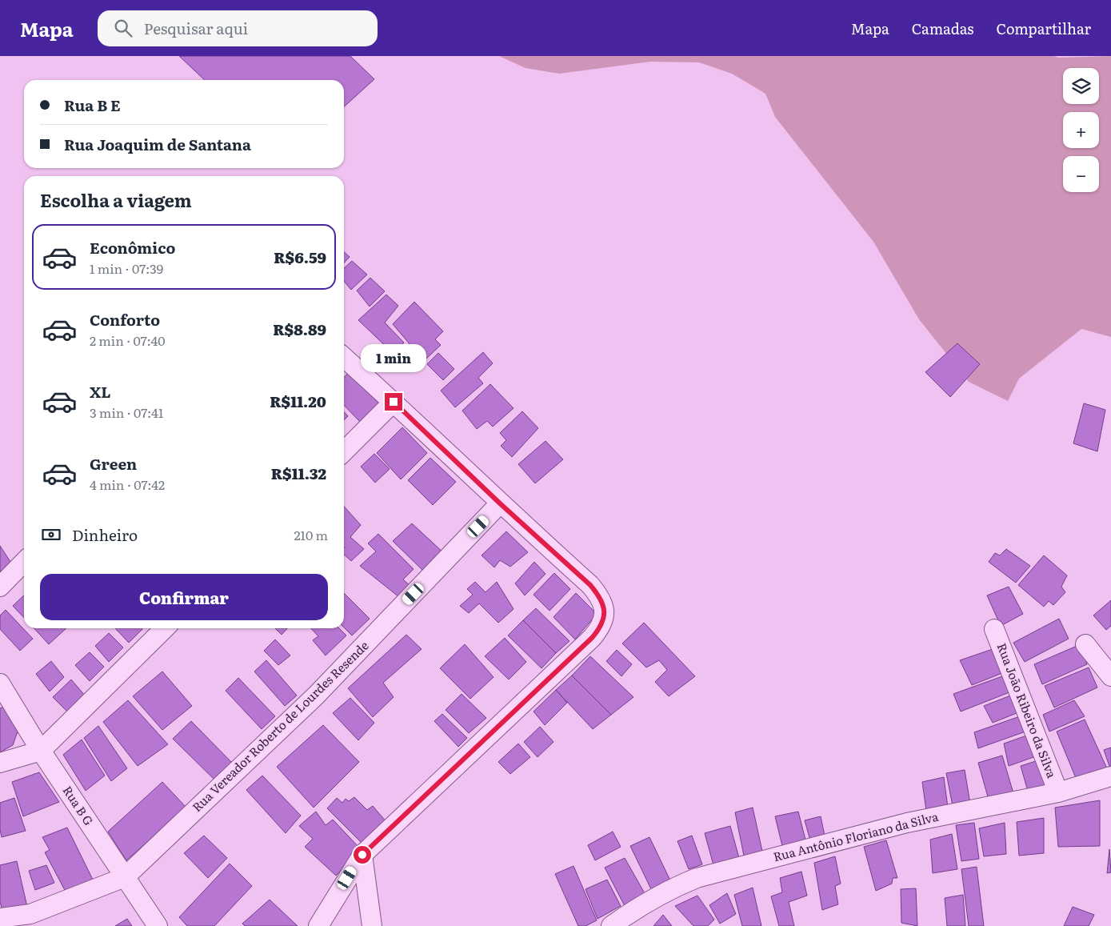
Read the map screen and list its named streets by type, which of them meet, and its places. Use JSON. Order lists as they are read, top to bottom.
{
  "streets": {
    "street": [
      "Rua João Ribeiro da Silva",
      "Rua Vereador Roberto de Lourdes Resende",
      "Rua B G",
      "Rua Antônio Floriano da Silva"
    ]
  },
  "crossings": [
    ["Rua João Ribeiro da Silva", "Rua Antônio Floriano da Silva"],
    ["Rua Vereador Roberto de Lourdes Resende", "Rua B G"]
  ],
  "page": {
    "header": "Mapa",
    "search": "Pesquisar aqui",
    "nav": ["Mapa", "Camadas", "Compartilhar"],
    "map_buttons": ["+", "−"],
    "banner": ["Rua B E", "Rua Joaquim de Santana"],
    "heading": "Escolha a viagem",
    "list": [
      {
        "name": "Econômico",
        "note": "1 min · 07:39",
        "value": "R$6.59"
      },
      {
        "name": "Conforto",
        "note": "2 min · 07:40",
        "value": "R$8.89"
      },
      {
        "name": "XL",
        "note": "3 min · 07:41",
        "value": "R$11.20"
      },
      {
        "name": "Green",
        "note": "4 min · 07:42",
        "value": "R$11.32"
      }
    ],
    "bubble": "1 min",
    "pay": ["Dinheiro", "210 m"],
    "buttons": "Confirmar"
  }
}
